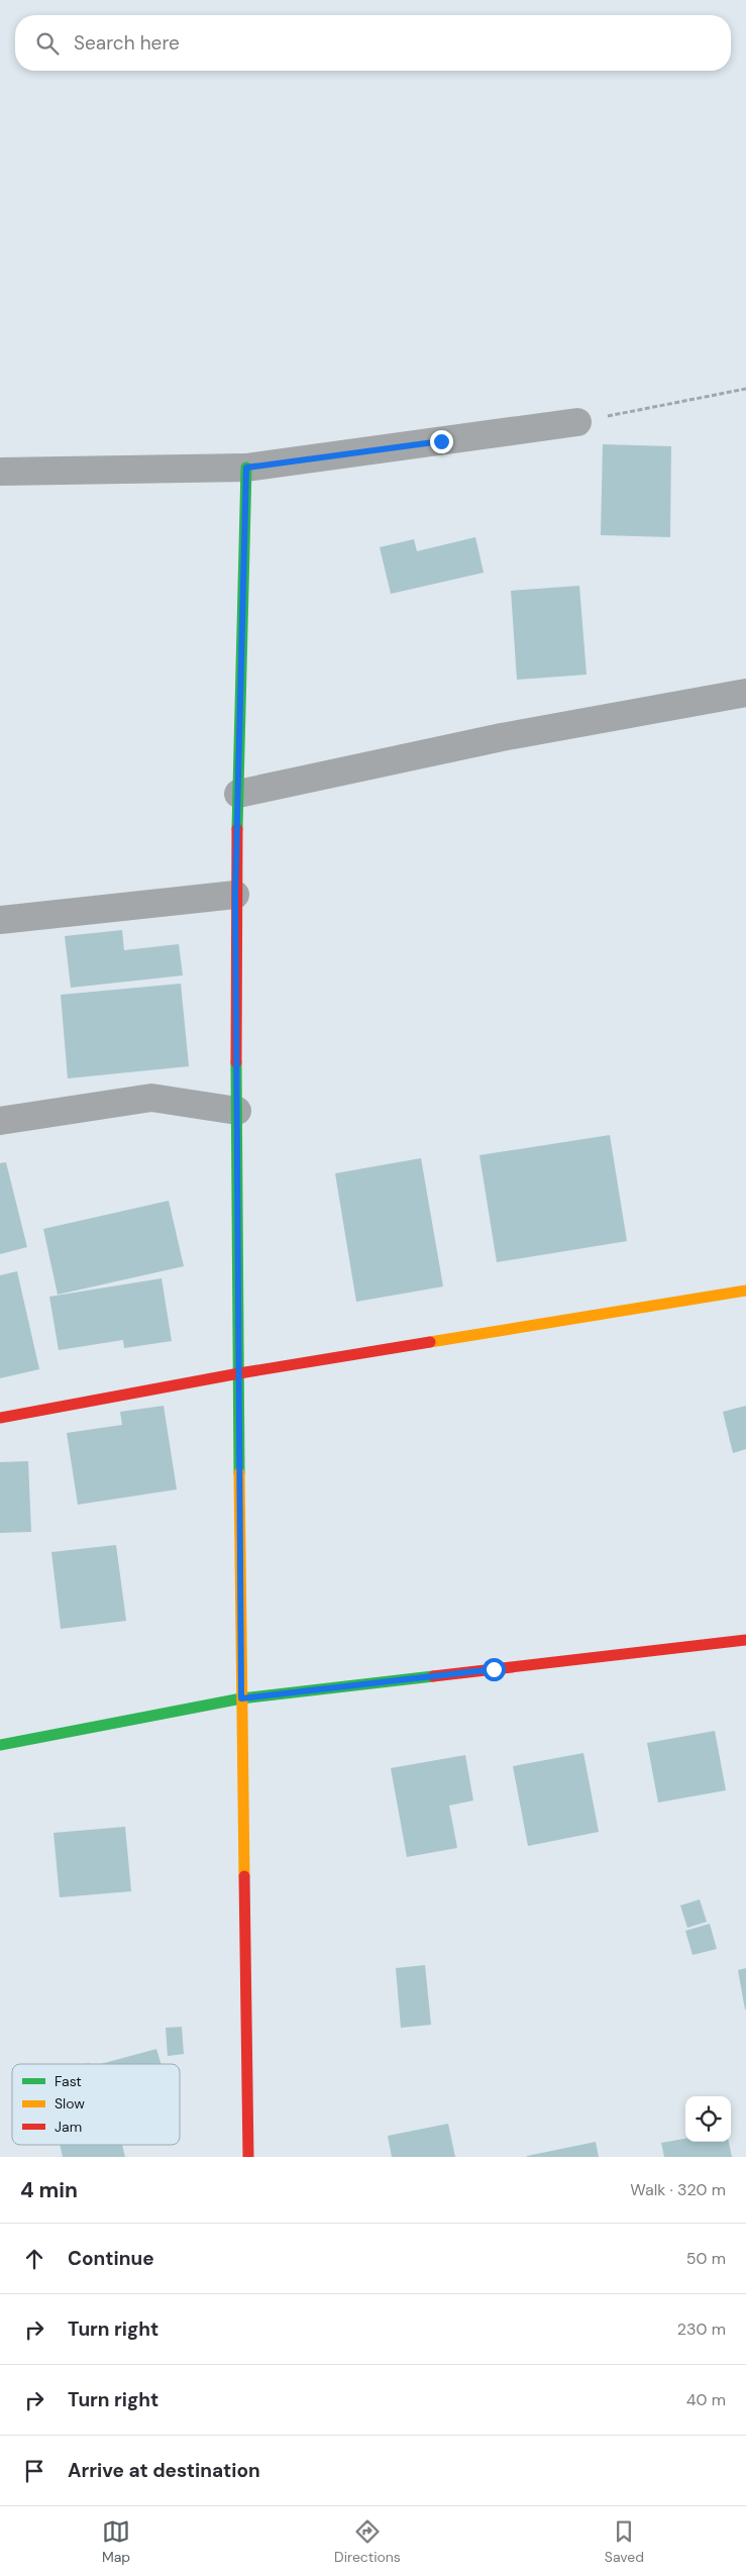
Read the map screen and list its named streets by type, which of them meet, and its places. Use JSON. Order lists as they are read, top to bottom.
{
  "legend": ["Fast", "Slow", "Jam"],
  "page": {
    "search": "Search here",
    "heading": ["4 min", "Walk · 320 m"],
    "list": [
      ["Continue", "50 m"],
      ["Turn right", "230 m"],
      ["Turn right", "40 m"],
      "Arrive at destination"
    ],
    "nav": ["Map", "Directions", "Saved"]
  }
}
